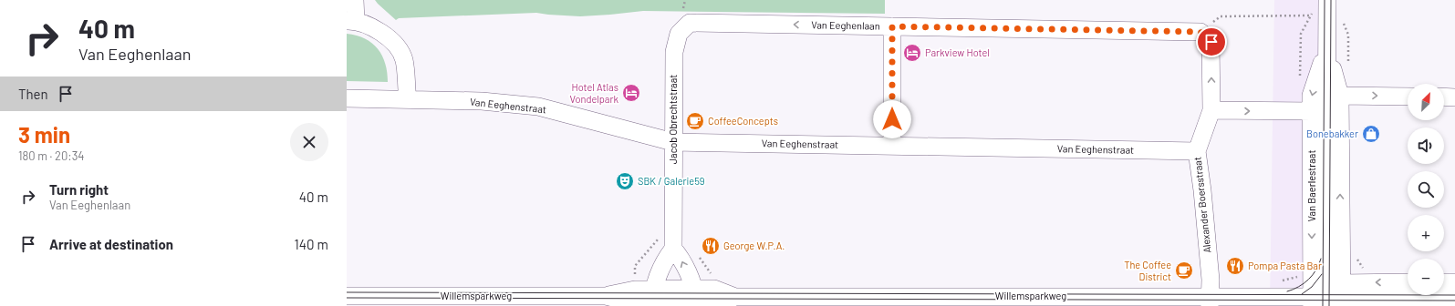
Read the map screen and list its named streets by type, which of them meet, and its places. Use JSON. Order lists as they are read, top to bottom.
{
  "streets": {
    "street": [
      "Van Eeghenlaan",
      "Van Eeghenstraat",
      "Jacob Obrechtstraat",
      "Van Baerlestraat",
      "Alexander Boersstraat",
      "Willemsparkweg"
    ]
  },
  "crossings": [
    ["Van Eeghenlaan", "Jacob Obrechtstraat"],
    ["Van Eeghenlaan", "Alexander Boersstraat"],
    ["Van Eeghenstraat", "Jacob Obrechtstraat"],
    ["Van Eeghenstraat", "Alexander Boersstraat"],
    ["Van Baerlestraat", "Willemsparkweg"],
    ["Alexander Boersstraat", "Willemsparkweg"]
  ],
  "one_way": ["Van Eeghenlaan"],
  "places": {
    "hotel": ["Parkview Hotel", "Hotel Atlas Vondelpark"],
    "cafe": ["CoffeeConcepts", "The Coffee District"],
    "shop": ["Bonebakker"],
    "theatre": ["SBK / Galerie59"],
    "restaurant": ["George W.P.A.", "Pompa Pasta Bar"]
  },
  "north": "top right",
  "page": {
    "turn": ["40 m", "Van Eeghenlaan"],
    "then": "Then",
    "map_buttons": ["+", "−"],
    "heading": ["3 min", "180 m · 20:34"],
    "list": [
      {
        "name": "Turn right",
        "note": "Van Eeghenlaan",
        "value": "40 m"
      },
      {
        "name": "Arrive at destination",
        "value": "140 m"
      }
    ]
  }
}
